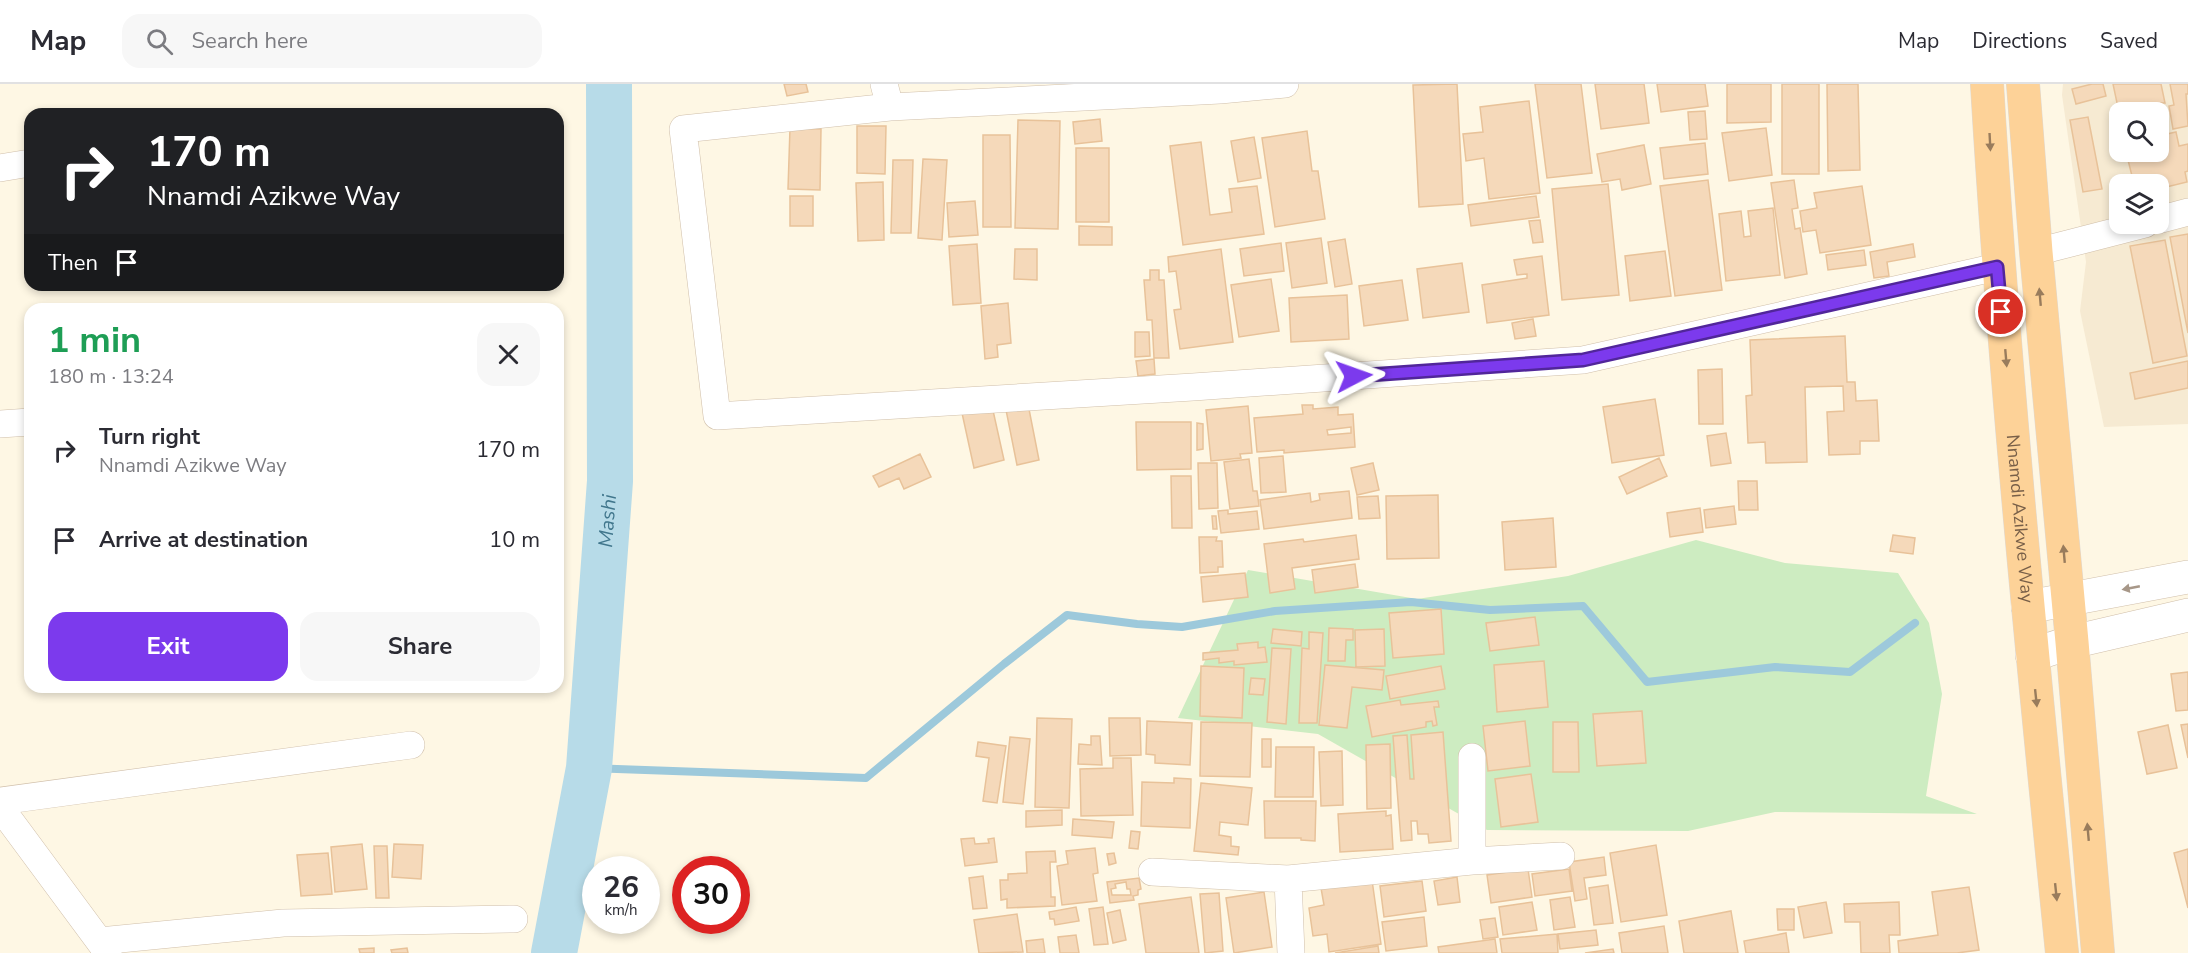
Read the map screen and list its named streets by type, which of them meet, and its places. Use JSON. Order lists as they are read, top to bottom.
{
  "streets": {
    "highway": ["Nnamdi Azikwe Way"]
  },
  "water": ["Mashi"],
  "page": {
    "header": "Map",
    "search": "Search here",
    "nav": ["Map", "Directions", "Saved"],
    "turn": ["170 m", "Nnamdi Azikwe Way"],
    "then": "Then",
    "heading": ["1 min", "180 m · 13:24"],
    "list": [
      {
        "name": "Turn right",
        "note": "Nnamdi Azikwe Way",
        "value": "170 m"
      },
      {
        "name": "Arrive at destination",
        "value": "10 m"
      }
    ],
    "buttons": ["Exit", "Share"],
    "speed": "26 km/h",
    "limit": "30"
  }
}
